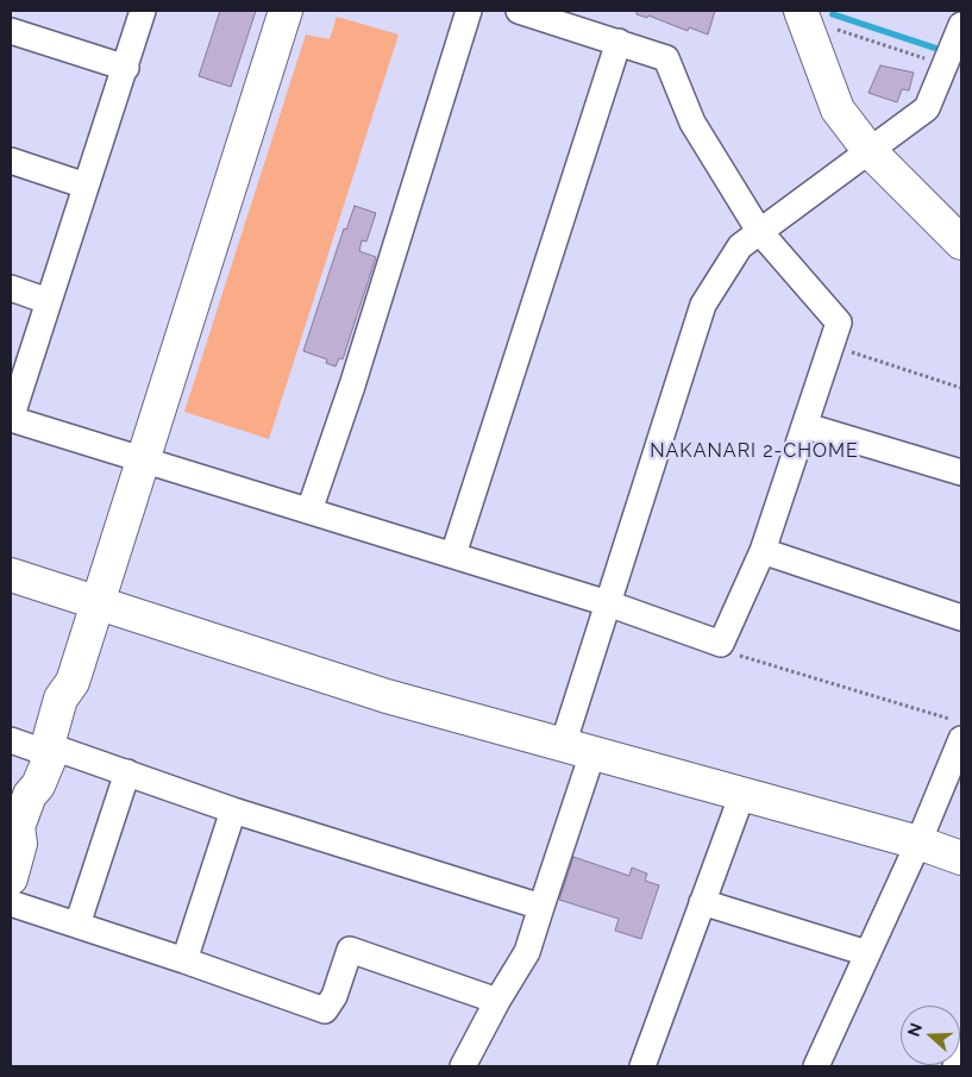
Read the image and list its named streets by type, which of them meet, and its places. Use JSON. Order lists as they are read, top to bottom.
{
  "districts": ["NAKANARI 2-CHOME"],
  "north": "left"
}
